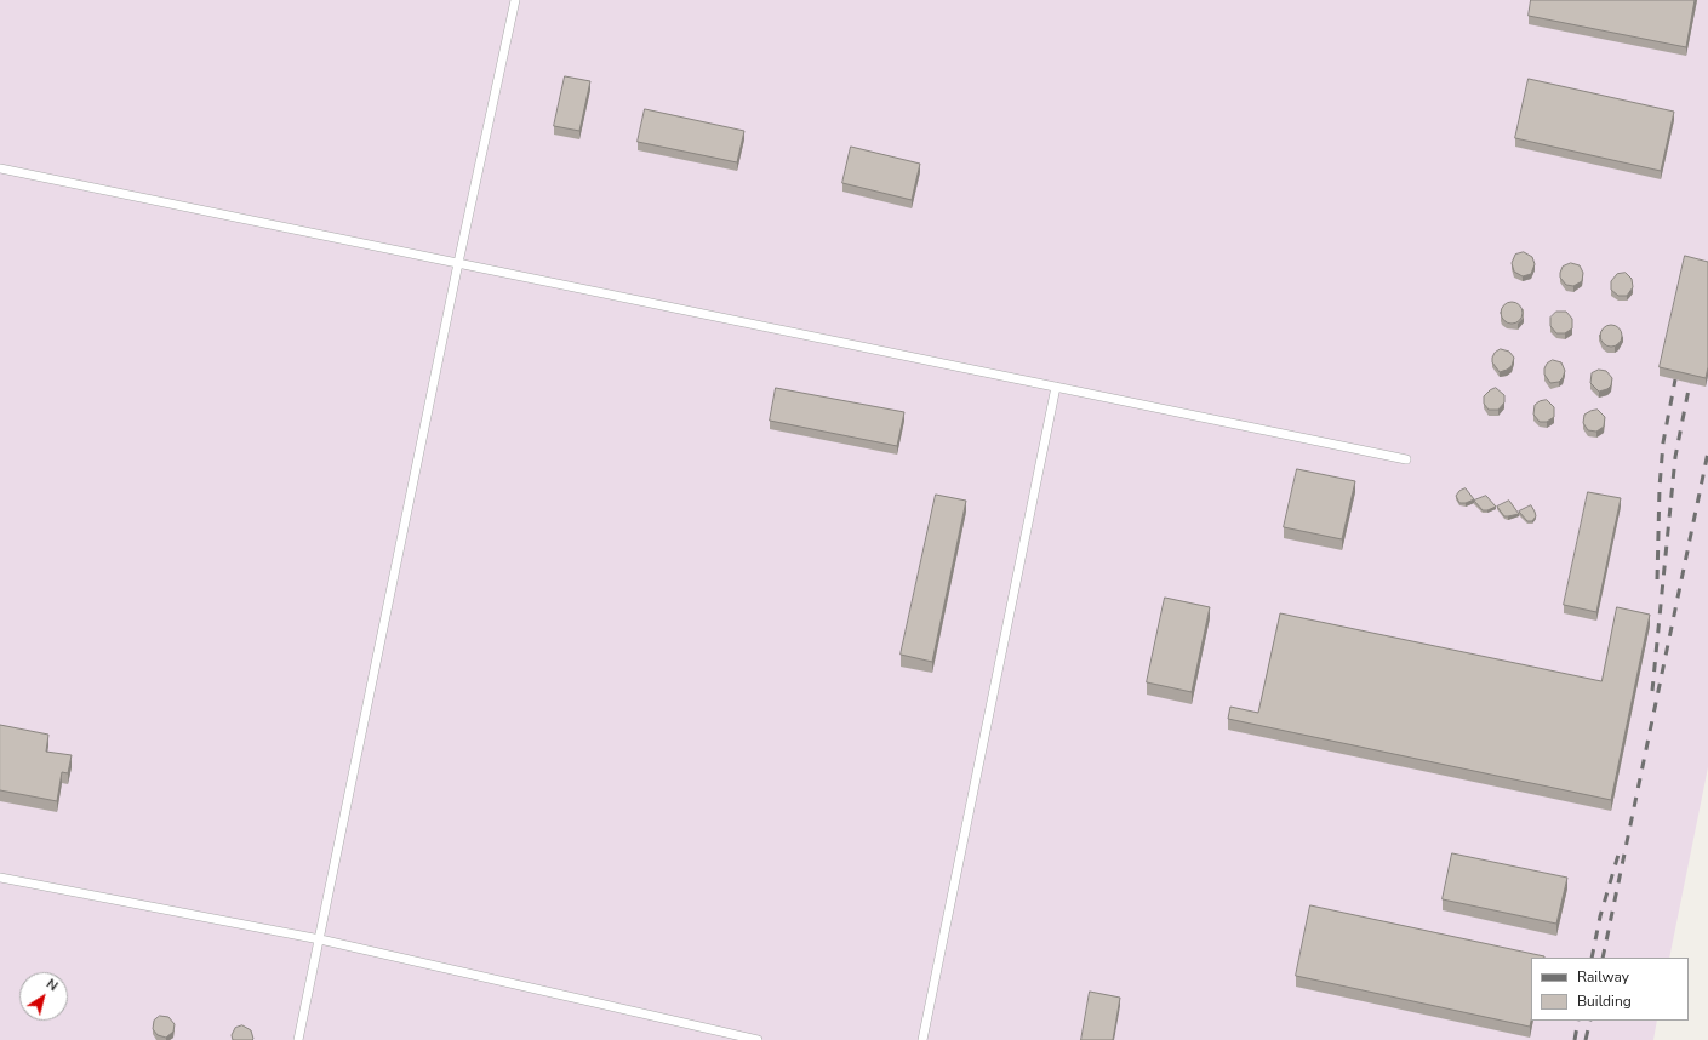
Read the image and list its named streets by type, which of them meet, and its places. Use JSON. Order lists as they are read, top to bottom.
{
  "legend": ["Railway", "Building"],
  "north": "top right"
}
